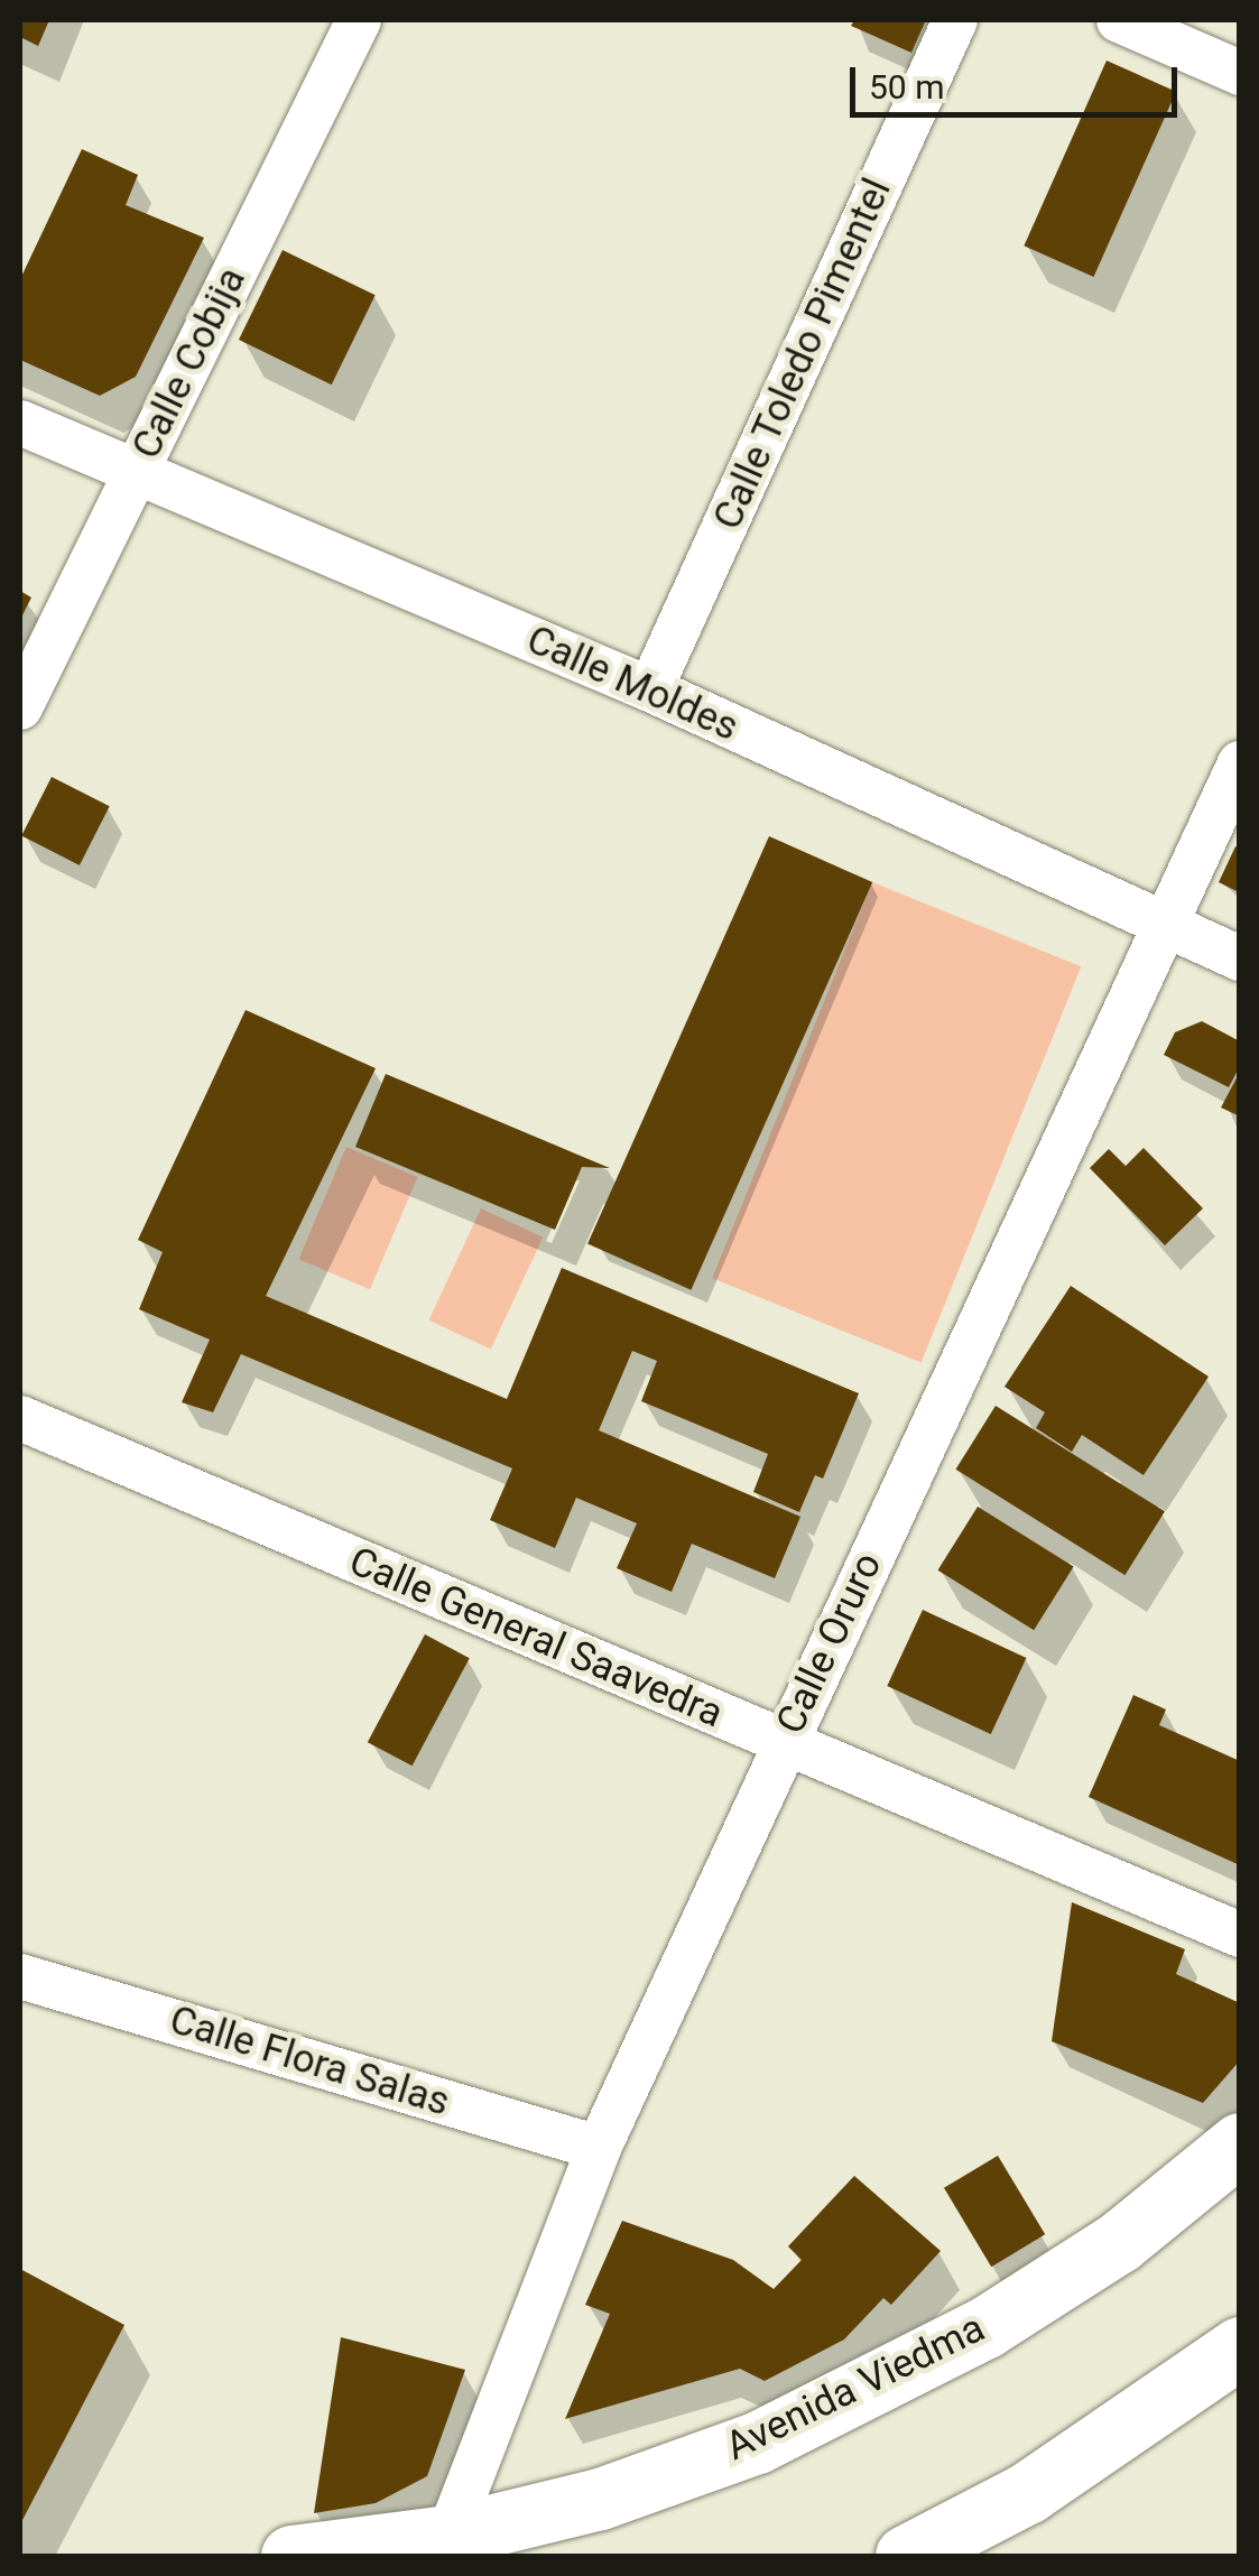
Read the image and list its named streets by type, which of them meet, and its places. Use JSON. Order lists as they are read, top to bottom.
{
  "streets": {
    "main road": ["Avenida Viedma"],
    "street": [
      "Calle Toledo Pimentel",
      "Calle Cobija",
      "Calle Moldes",
      "Calle General Saavedra",
      "Calle Oruro",
      "Calle Flora Salas"
    ]
  },
  "crossings": [
    ["Calle Toledo Pimentel", "Calle Moldes"],
    ["Calle Cobija", "Calle Moldes"],
    ["Calle Moldes", "Calle Oruro"],
    ["Calle General Saavedra", "Calle Oruro"],
    ["Calle Oruro", "Calle Flora Salas"],
    ["Calle Oruro", "Avenida Viedma"]
  ],
  "scale_bar": "50 m"
}
